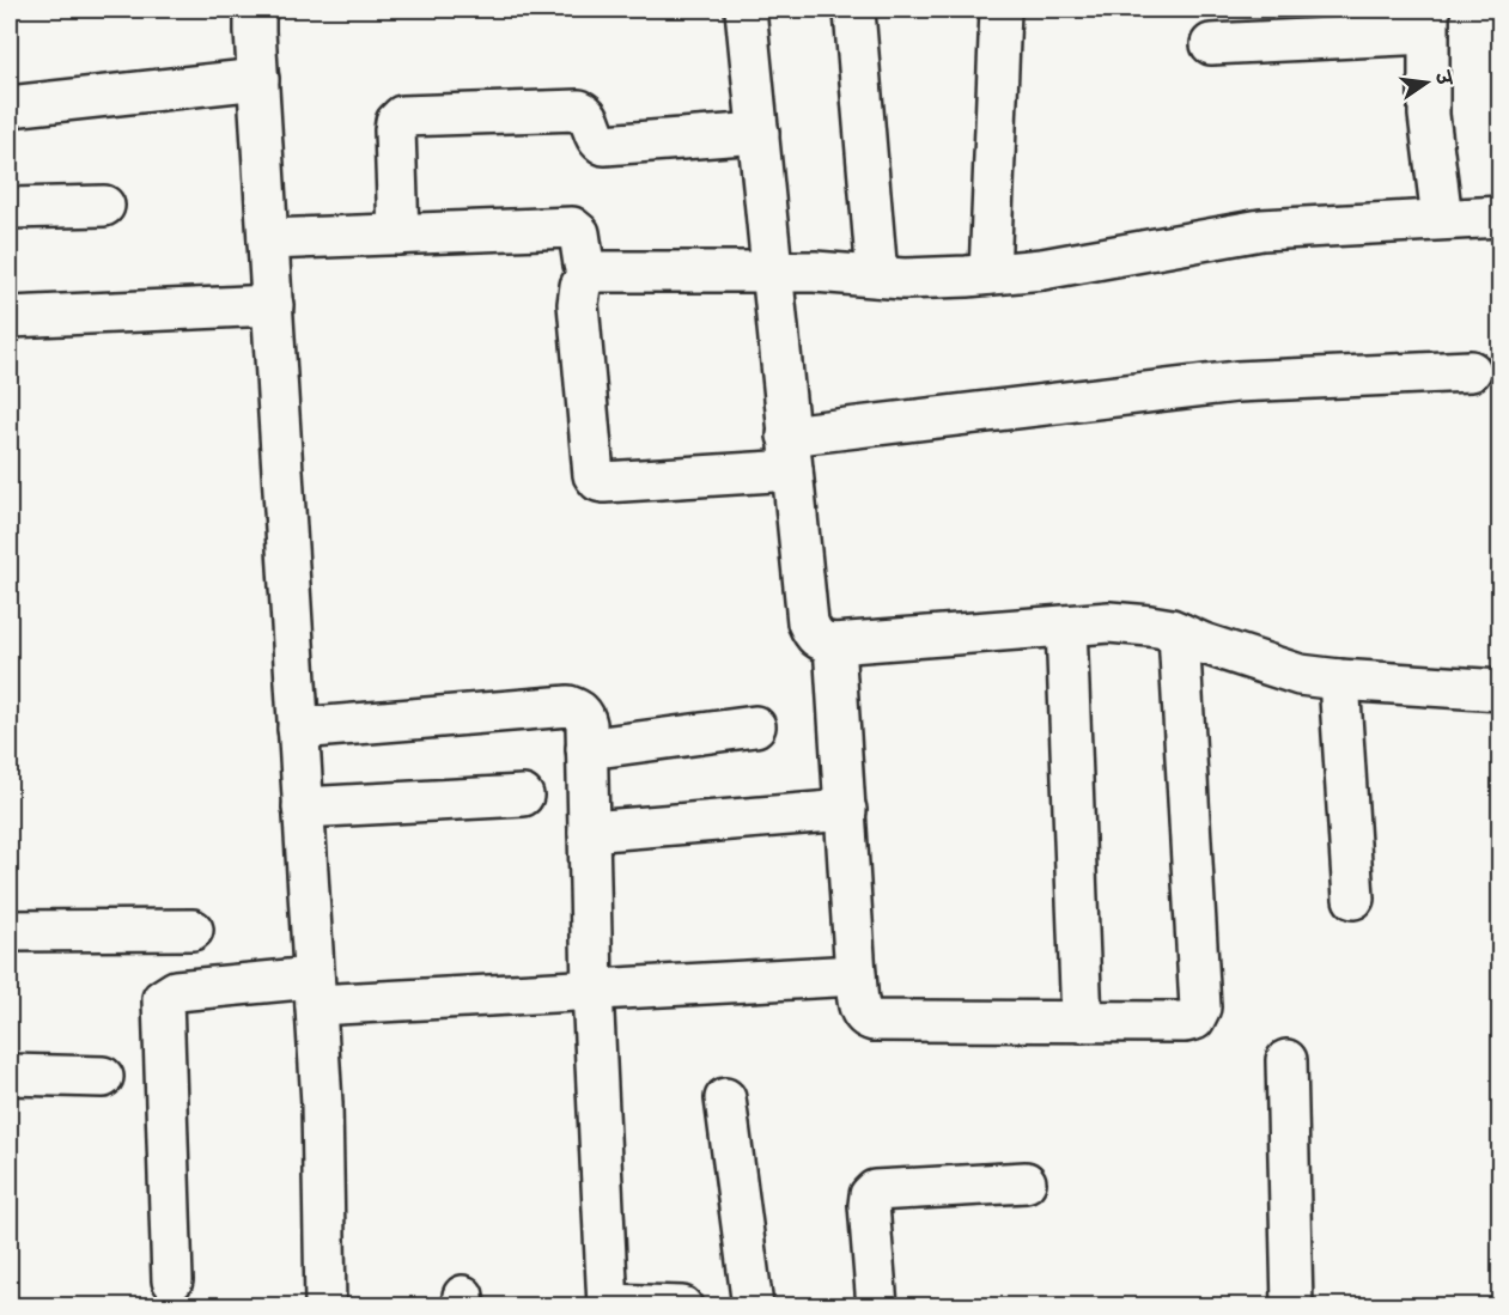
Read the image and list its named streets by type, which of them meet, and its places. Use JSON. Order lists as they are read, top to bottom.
{
  "north": "right"
}
